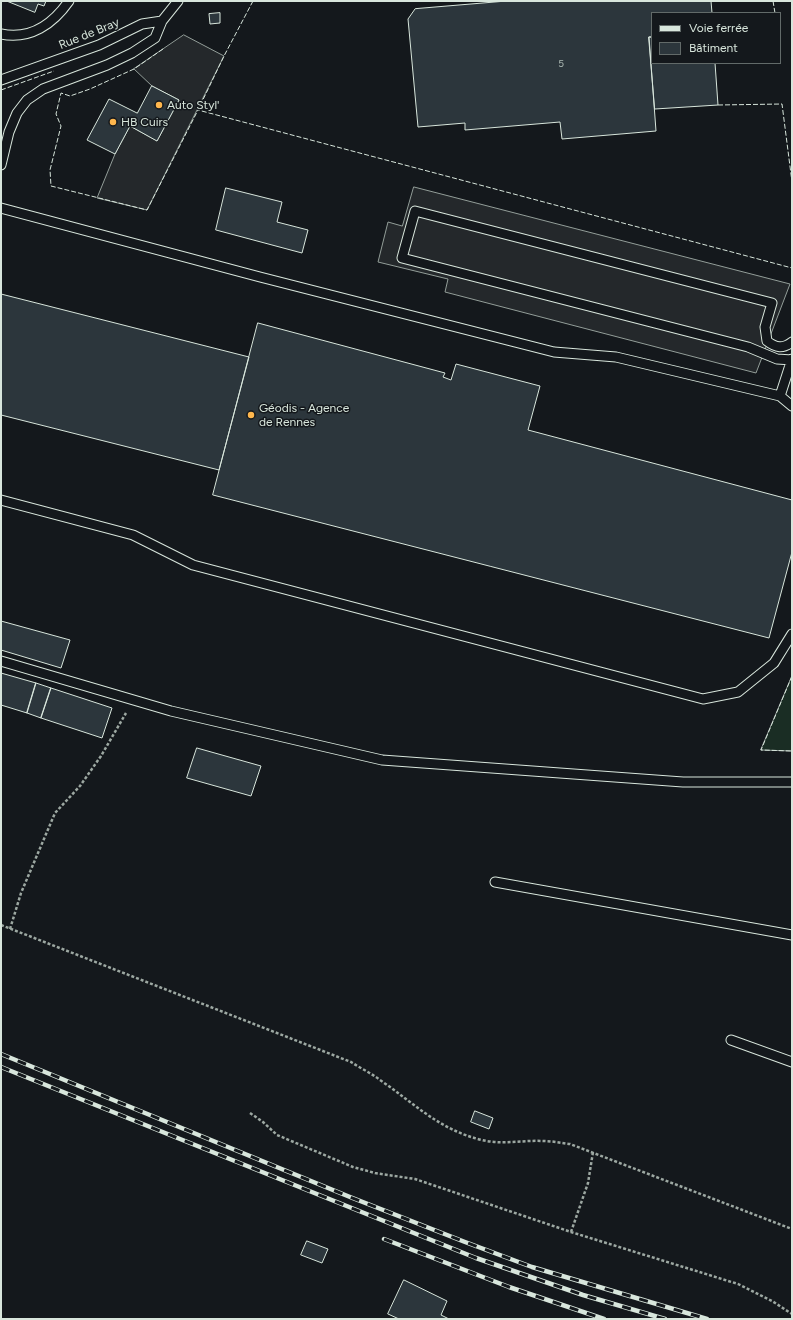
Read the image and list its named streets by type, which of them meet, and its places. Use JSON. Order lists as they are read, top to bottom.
{
  "streets": {
    "lane": ["Rue de Bray"]
  },
  "places": ["Auto Styl'", "HB Cuirs", "Géodis - Agence de Rennes"],
  "house_numbers": ["5"],
  "legend": ["Voie ferrée", "Bâtiment"]
}
